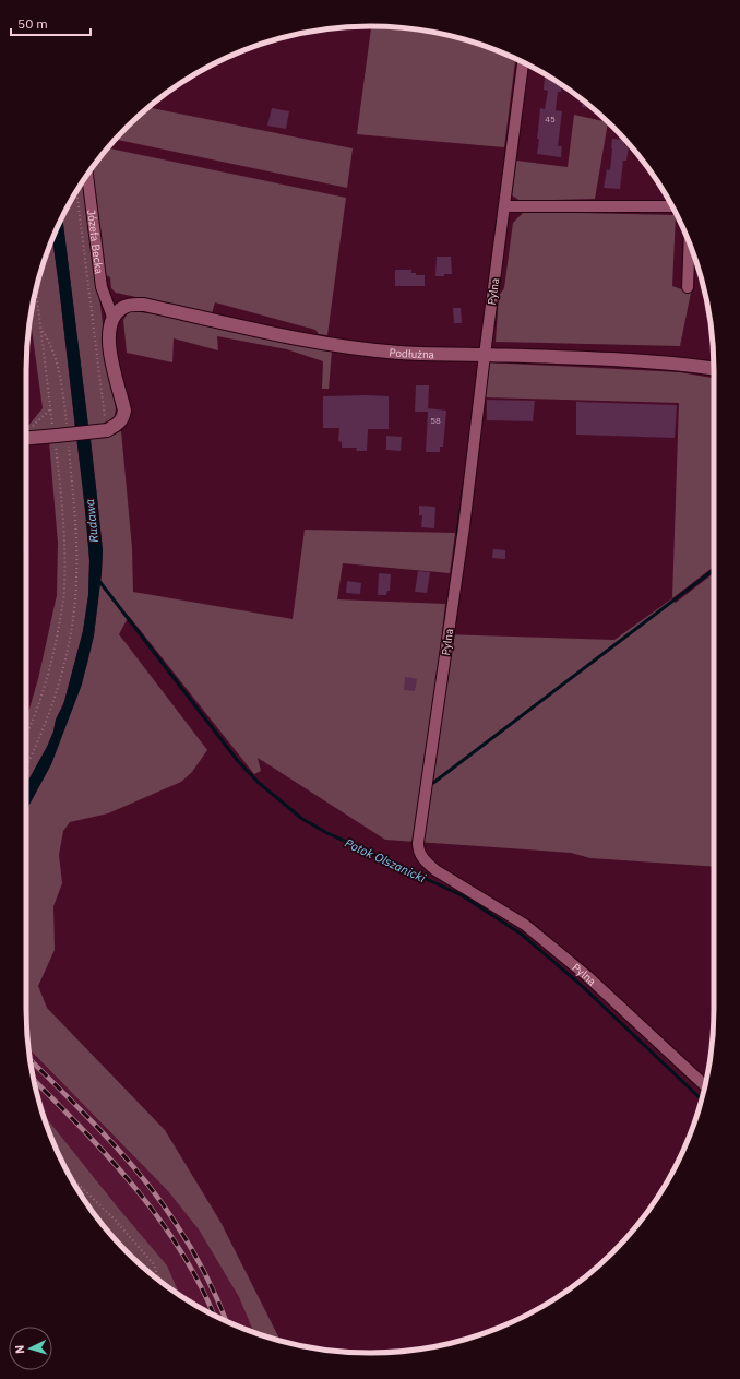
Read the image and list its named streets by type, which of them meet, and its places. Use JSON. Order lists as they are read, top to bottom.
{
  "streets": {
    "street": ["Józefa Becka", "Pylna", "Podłużna"]
  },
  "crossings": [
    ["Józefa Becka", "Podłużna"],
    ["Pylna", "Podłużna"]
  ],
  "water": ["Rudawa", "Potok Olszanicki"],
  "house_numbers": ["45", "58"],
  "scale_bar": "50 m",
  "north": "left"
}
